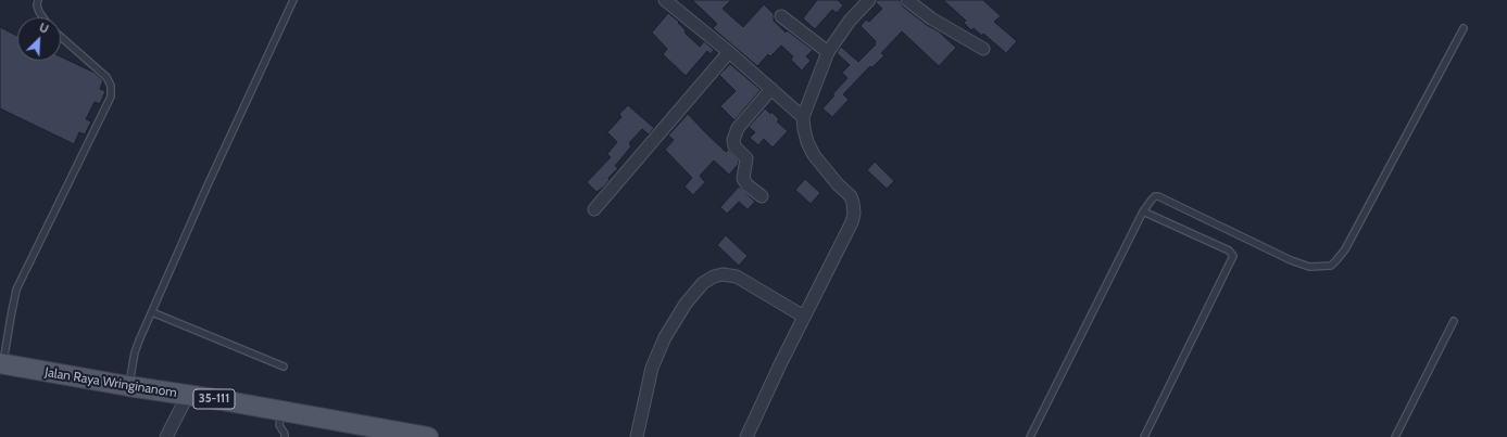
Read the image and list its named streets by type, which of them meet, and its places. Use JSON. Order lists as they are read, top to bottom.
{
  "streets": {
    "main road": ["Jalan Raya Wringinanom", "35-111"]
  },
  "north": "top right"
}
